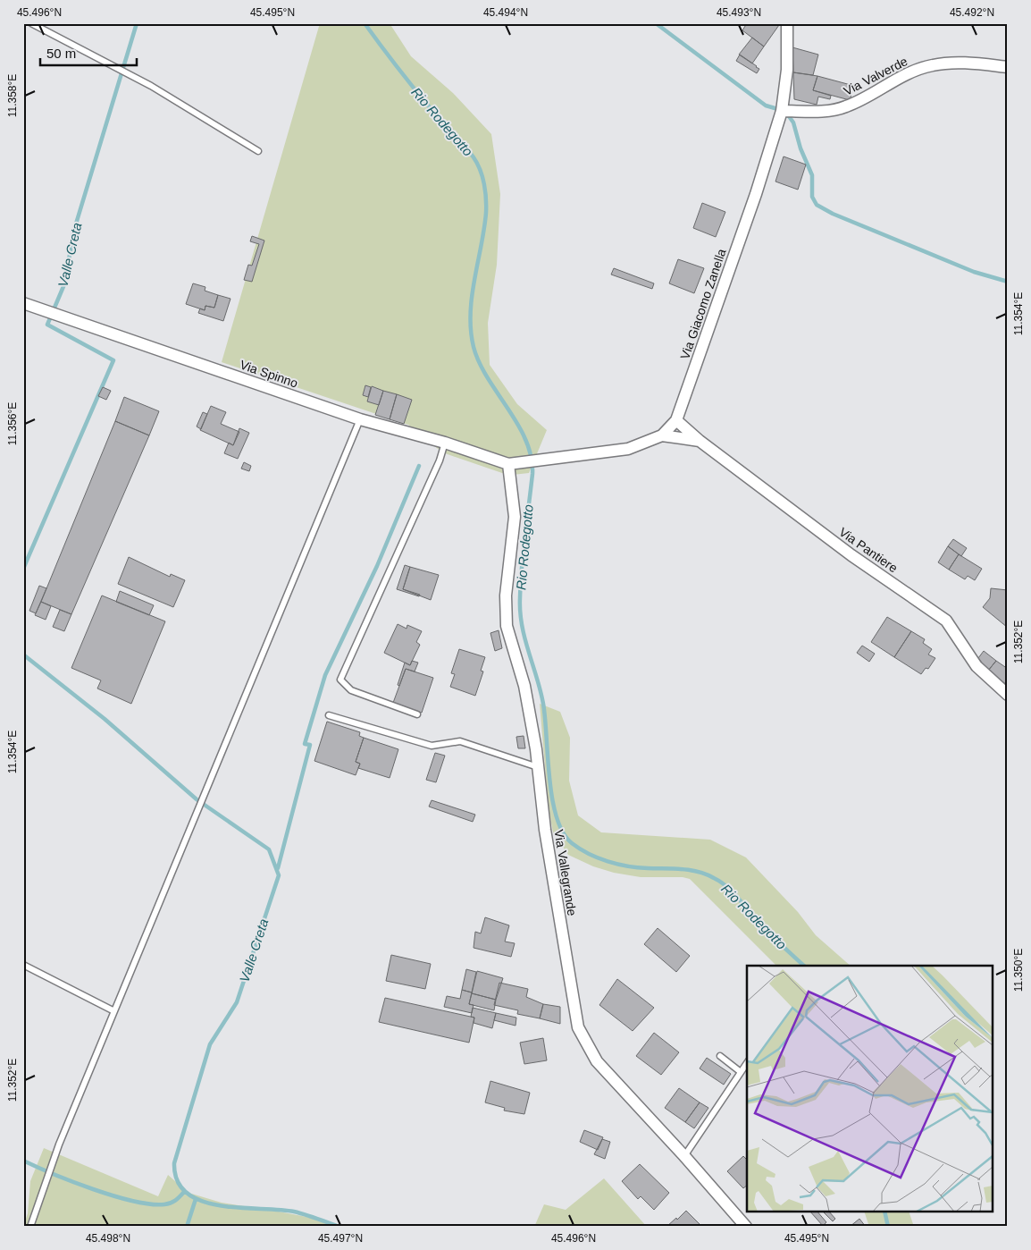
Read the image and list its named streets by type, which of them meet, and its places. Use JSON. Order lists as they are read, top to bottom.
{
  "streets": {
    "street": [
      "Via Valverde",
      "Via Giacomo Zanella",
      "Via Spinno",
      "Via Pantiere",
      "Via Vallegrande"
    ]
  },
  "crossings": [
    ["Via Valverde", "Via Giacomo Zanella"],
    ["Via Giacomo Zanella", "Via Spinno"],
    ["Via Giacomo Zanella", "Via Pantiere"],
    ["Via Giacomo Zanella", "Via Vallegrande"],
    ["Via Spinno", "Via Vallegrande"]
  ],
  "water": ["Rio Rodegotto", "Valle Creta"],
  "scale_bar": "50 m",
  "coordinates": [
    "45.496°N",
    "45.495°N",
    "45.494°N",
    "45.493°N",
    "45.492°N",
    "11.358°E",
    "11.354°E",
    "11.356°E",
    "11.352°E",
    "11.350°E",
    "45.498°N",
    "45.497°N"
  ]
}
